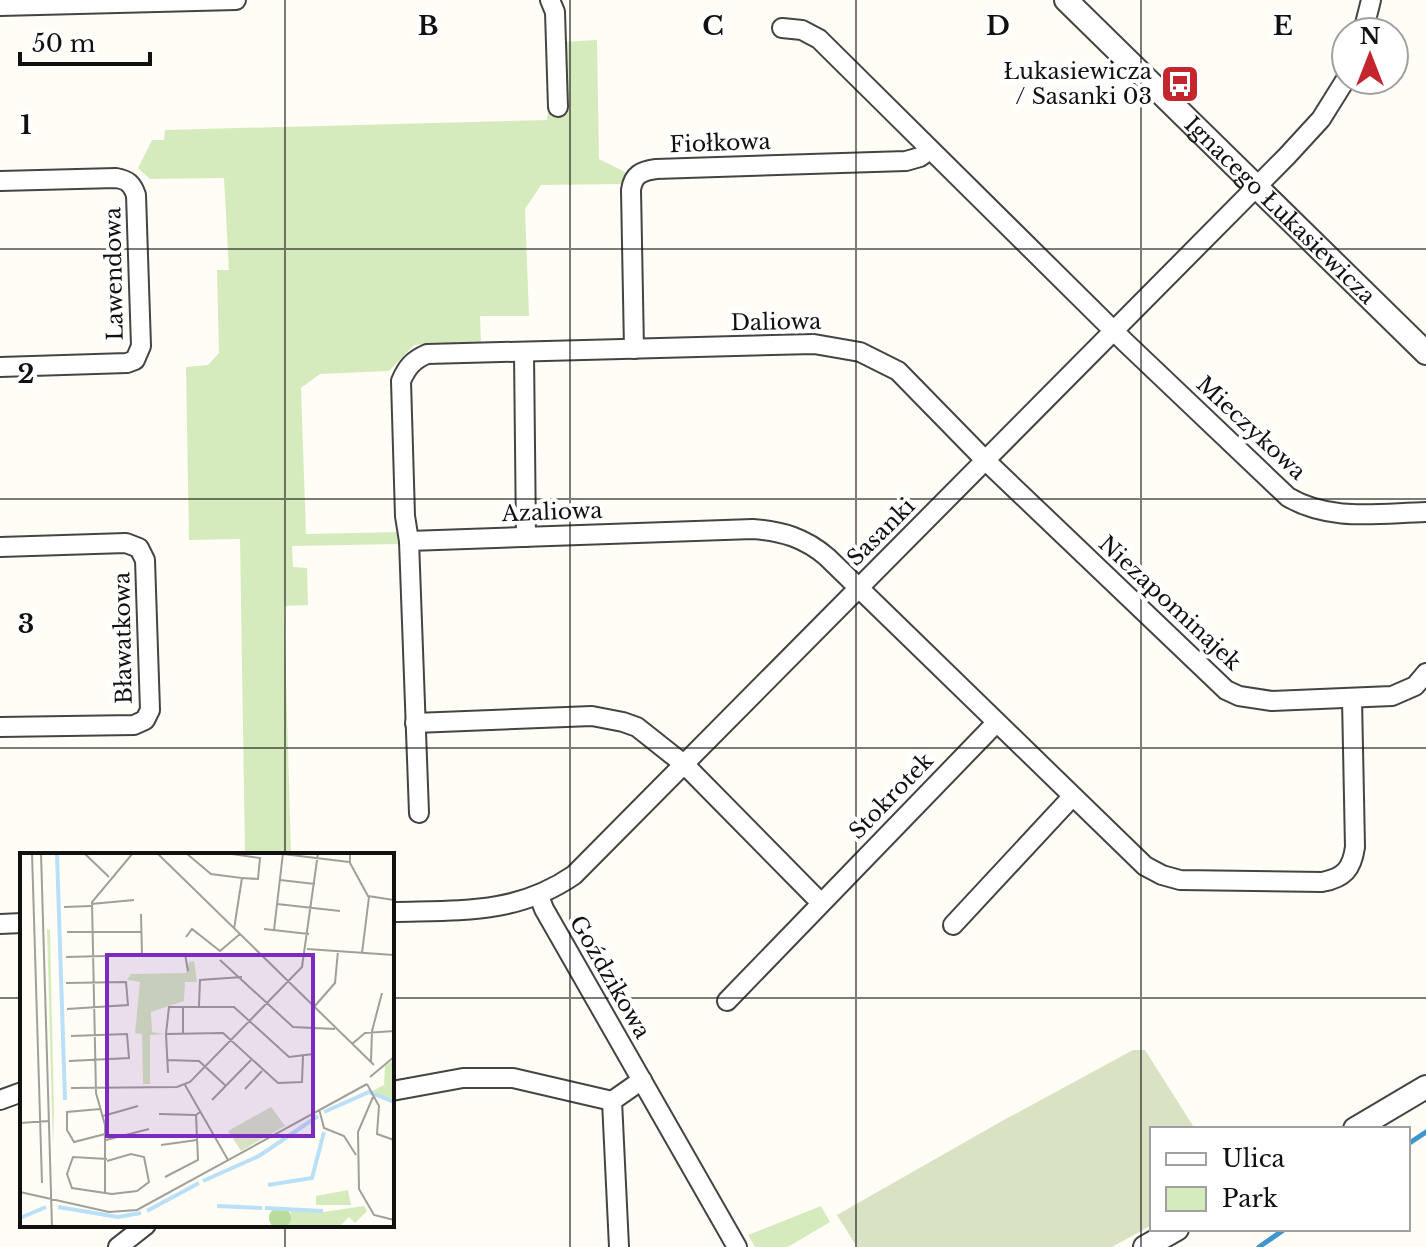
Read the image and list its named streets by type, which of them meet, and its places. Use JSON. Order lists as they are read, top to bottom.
{
  "streets": {
    "street": [
      "Fiołkowa",
      "Ignacego Łukasiewicza",
      "Lawendowa",
      "Daliowa",
      "Mieczykowa",
      "Azaliowa",
      "Sasanki",
      "Niezapominajek",
      "Bławatkowa",
      "Stokrotek",
      "Goździkowa"
    ]
  },
  "crossings": [
    ["Fiołkowa", "Daliowa"],
    ["Ignacego Łukasiewicza", "Sasanki"],
    ["Daliowa", "Azaliowa"],
    ["Daliowa", "Sasanki"],
    ["Daliowa", "Niezapominajek"],
    ["Mieczykowa", "Sasanki"],
    ["Azaliowa", "Sasanki"],
    ["Sasanki", "Niezapominajek"],
    ["Sasanki", "Goździkowa"]
  ],
  "places": {
    "bus stop": ["Łukasiewicza / Sasanki 03"]
  },
  "legend": ["Ulica", "Park"],
  "scale_bar": "50 m",
  "north": "top",
  "grid": {
    "columns": [
      "B",
      "C",
      "D",
      "E"
    ],
    "rows": ["1", "2", "3"]
  }
}
